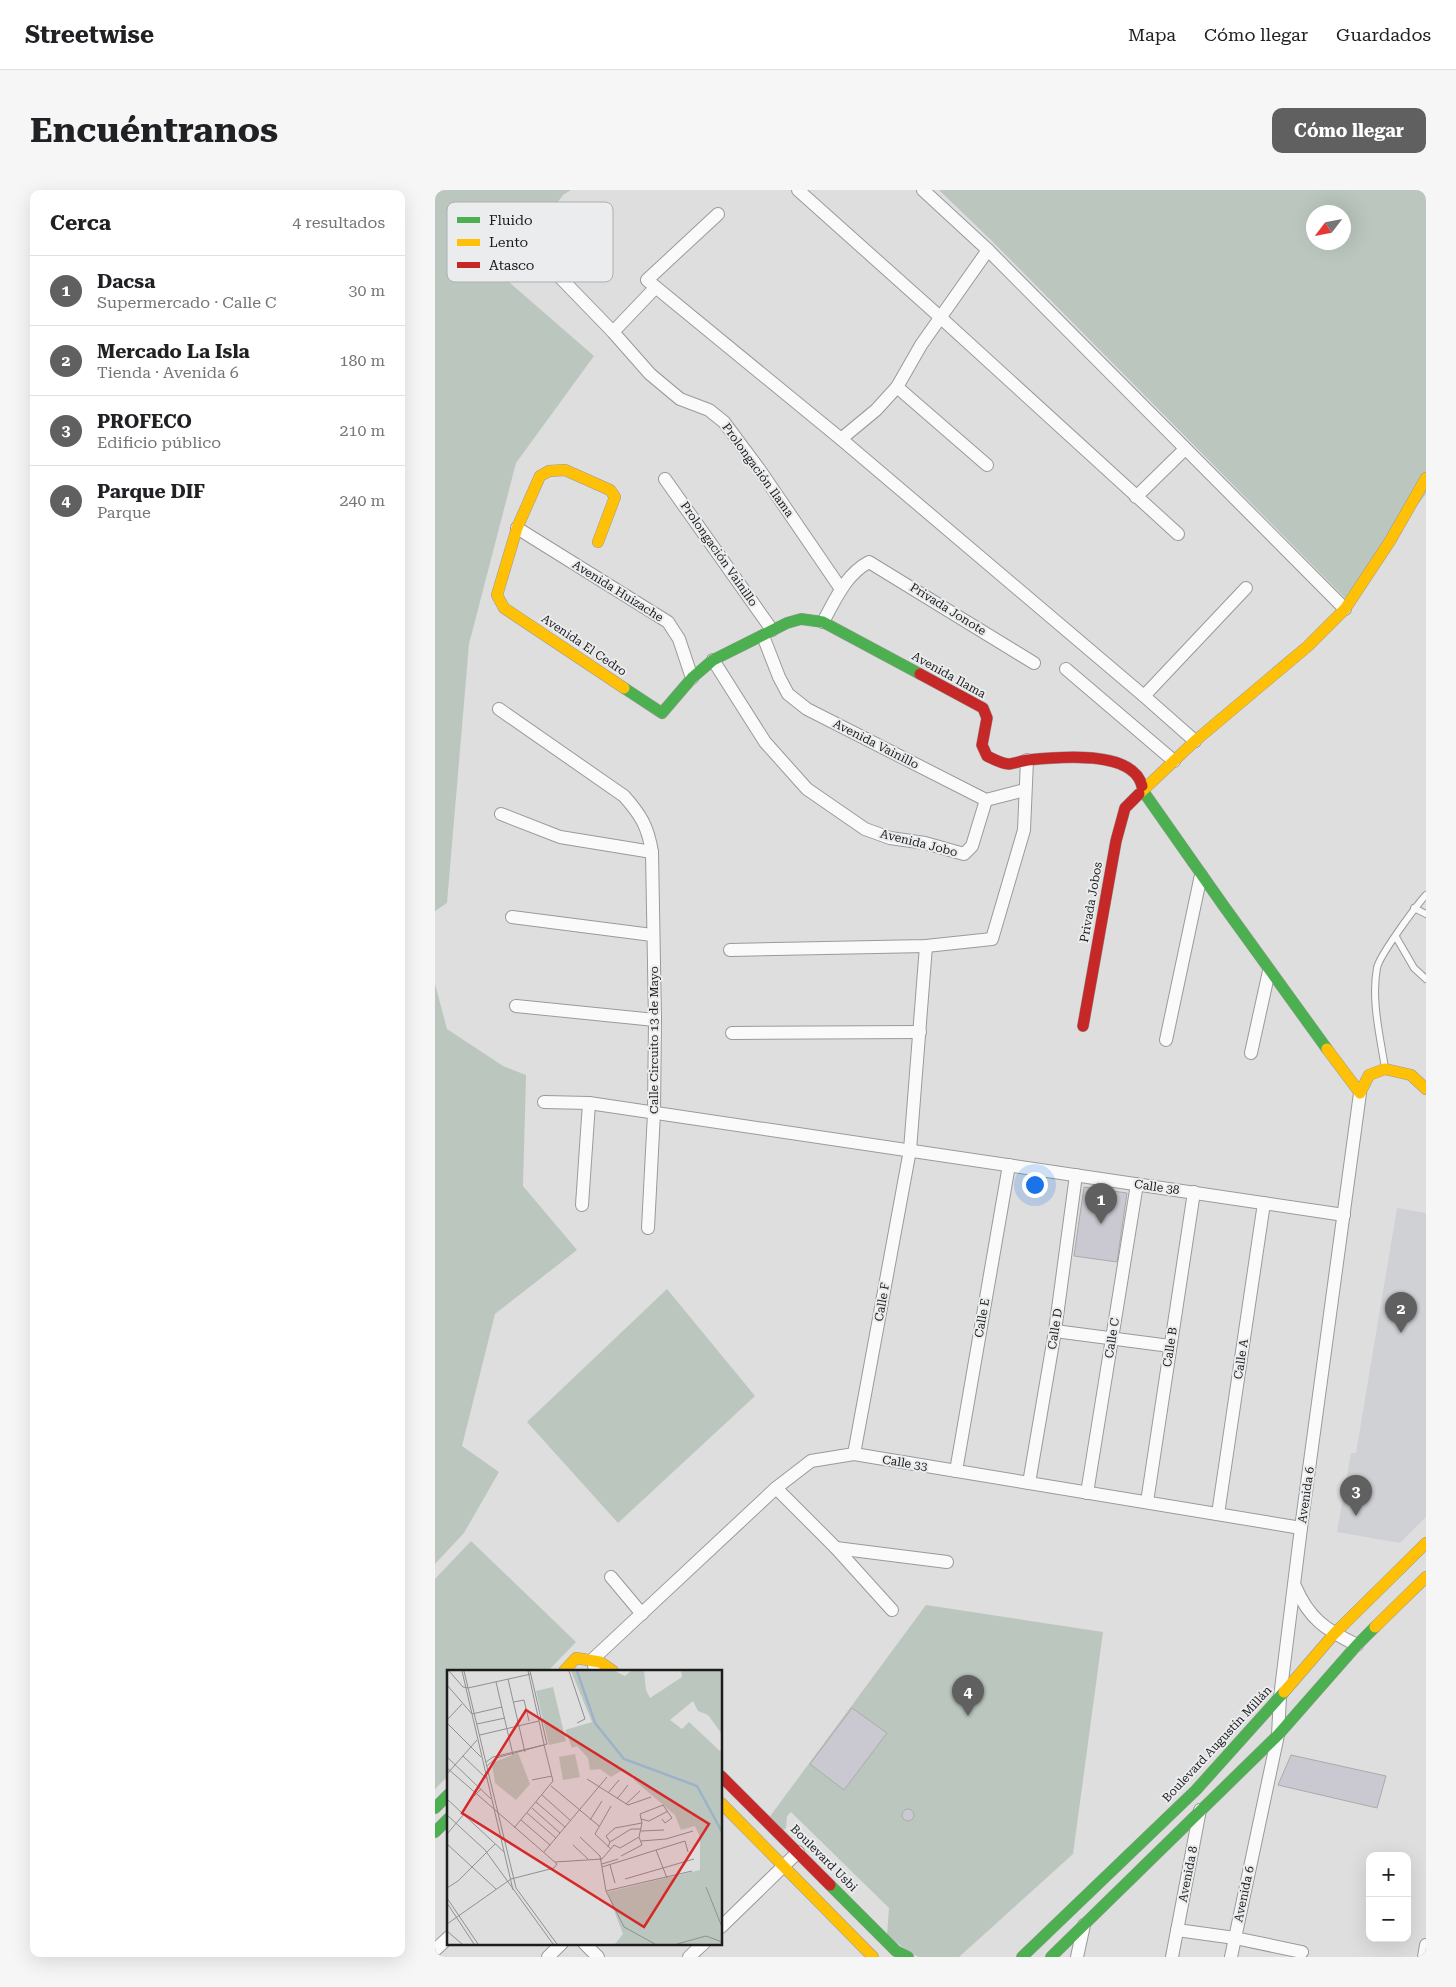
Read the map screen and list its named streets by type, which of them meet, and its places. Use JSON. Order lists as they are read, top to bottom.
{
  "streets": {
    "street": [
      "Prolongación Ilama",
      "Prolongación Vainillo",
      "Avenida Huizache",
      "Privada Jonote",
      "Avenida El Cedro",
      "Avenida Ilama",
      "Avenida Vainillo",
      "Avenida Jobo",
      "Privada Jobos",
      "Calle Circuito 13 de Mayo",
      "Calle 38",
      "Calle F",
      "Calle E",
      "Calle D",
      "Calle C",
      "Calle B",
      "Calle A",
      "Calle 33",
      "Avenida 6",
      "Boulevard Augustín Millán",
      "Boulevard Usbi",
      "Avenida 8"
    ]
  },
  "crossings": [
    ["Prolongación Ilama", "Privada Jonote"],
    ["Prolongación Vainillo", "Avenida Vainillo"],
    ["Avenida Huizache", "Avenida El Cedro"],
    ["Avenida Ilama", "Privada Jobos"],
    ["Avenida Ilama", "Avenida 6"],
    ["Avenida Vainillo", "Avenida Jobo"],
    ["Calle Circuito 13 de Mayo", "Calle 38"],
    ["Calle 38", "Calle F"],
    ["Calle 38", "Calle E"],
    ["Calle 38", "Calle D"],
    ["Calle 38", "Calle C"],
    ["Calle 38", "Calle B"],
    ["Calle 38", "Calle A"],
    ["Calle 38", "Avenida 6"],
    ["Calle F", "Calle 33"],
    ["Calle E", "Calle 33"],
    ["Calle D", "Calle 33"],
    ["Calle C", "Calle 33"],
    ["Calle B", "Calle 33"],
    ["Calle A", "Calle 33"],
    ["Calle 33", "Avenida 6"],
    ["Avenida 6", "Boulevard Augustín Millán"],
    ["Boulevard Augustín Millán", "Avenida 8"]
  ],
  "legend": ["Fluido", "Lento", "Atasco"],
  "north": "bottom left",
  "page": {
    "header": "Streetwise",
    "nav": ["Mapa", "Cómo llegar", "Guardados"],
    "buttons": "Cómo llegar",
    "title": "Encuéntranos",
    "heading": ["Cerca", "4 resultados"],
    "list": [
      {
        "mark": "1",
        "name": "Dacsa",
        "note": "Supermercado · Calle C",
        "value": "30 m"
      },
      {
        "mark": "2",
        "name": "Mercado La Isla",
        "note": "Tienda · Avenida 6",
        "value": "180 m"
      },
      {
        "mark": "3",
        "name": "PROFECO",
        "note": "Edificio público",
        "value": "210 m"
      },
      {
        "mark": "4",
        "name": "Parque DIF",
        "note": "Parque",
        "value": "240 m"
      }
    ],
    "pins": [
      "1",
      "2",
      "3",
      "4"
    ],
    "map_buttons": ["+", "−"]
  }
}
